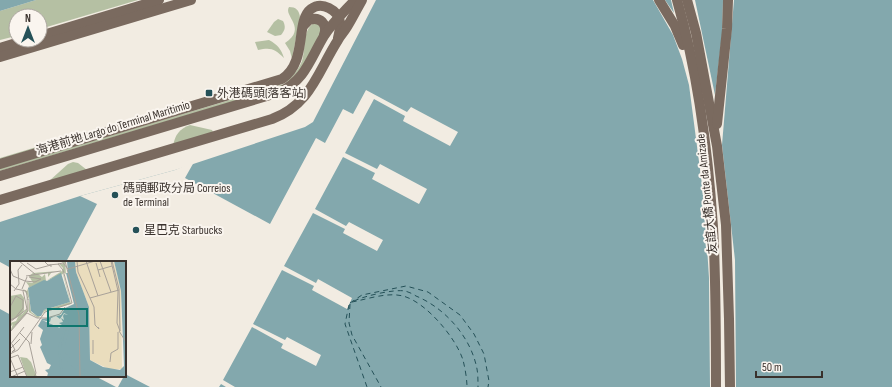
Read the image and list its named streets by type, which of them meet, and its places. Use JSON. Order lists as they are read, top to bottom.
{
  "streets": {
    "main road": ["海港前地 Largo do Terminal Marítimio", "友誼大橋 Ponte da Amizade"]
  },
  "places": {
    "transit": ["外港碼頭(落客站)"],
    "other": ["碼頭郵政分局 Correios de Terminal", "星巴克 Starbucks"]
  },
  "scale_bar": "50 m",
  "north": "top"
}
